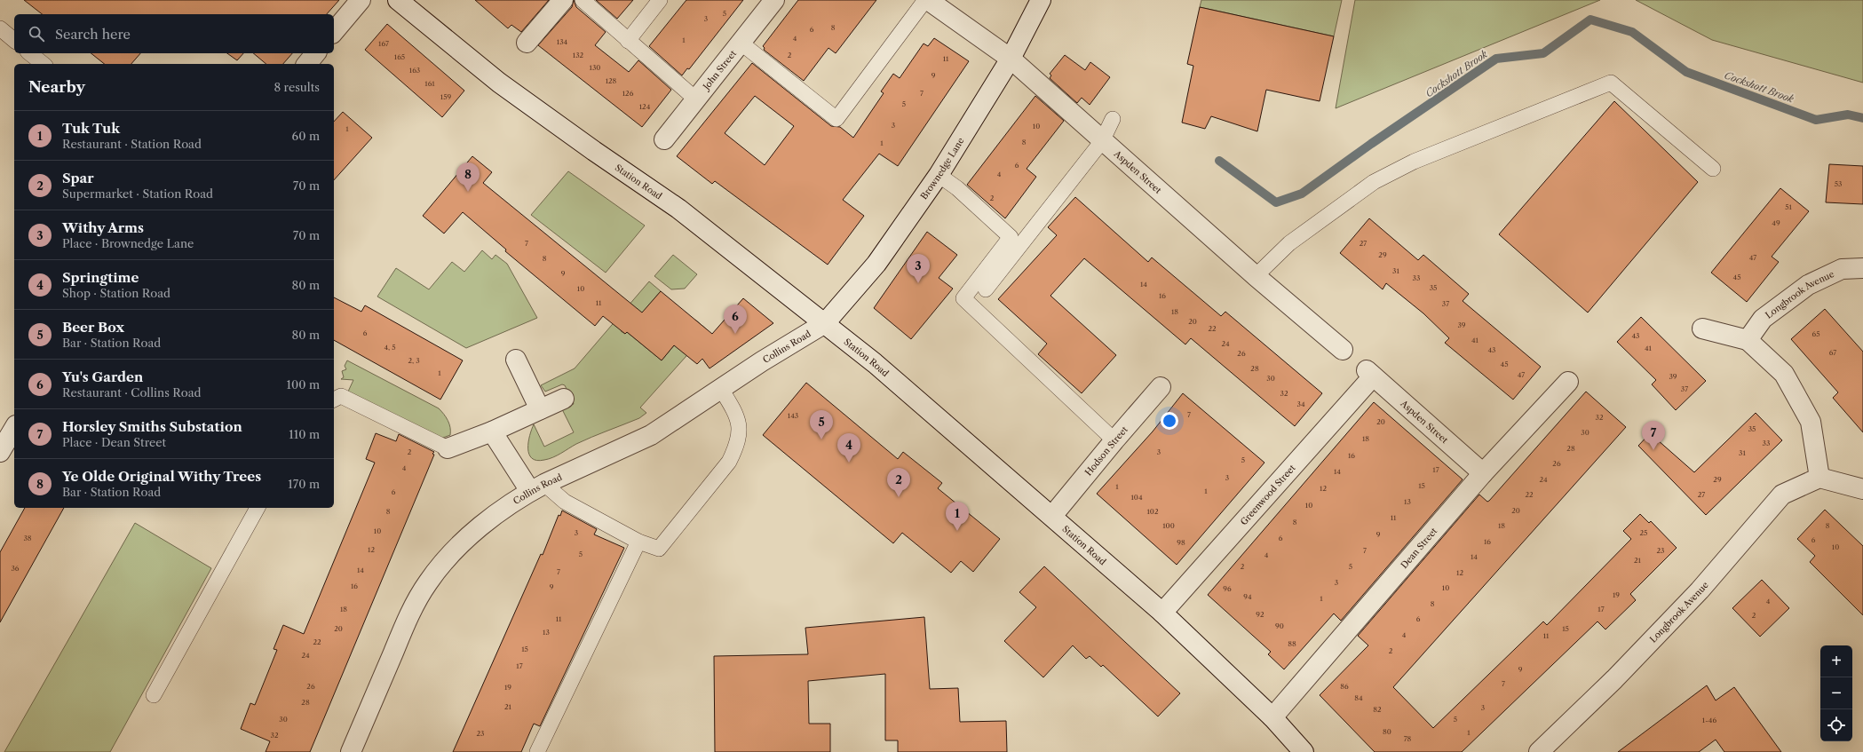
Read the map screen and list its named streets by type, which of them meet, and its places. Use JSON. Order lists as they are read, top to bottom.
{
  "streets": {
    "street": [
      "John Street",
      "Brownedge Lane",
      "Aspden Street",
      "Station Road",
      "Longbrook Avenue",
      "Collins Road",
      "Hodson Street",
      "Greenwood Street",
      "Dean Street"
    ]
  },
  "crossings": [
    ["Brownedge Lane", "Aspden Street"],
    ["Brownedge Lane", "Station Road"],
    ["Brownedge Lane", "Collins Road"],
    ["Aspden Street", "Greenwood Street"],
    ["Aspden Street", "Dean Street"],
    ["Station Road", "Collins Road"],
    ["Station Road", "Hodson Street"],
    ["Station Road", "Greenwood Street"],
    ["Station Road", "Dean Street"]
  ],
  "water": ["Cockshott Brook"],
  "house_numbers": [
    "5",
    "3",
    "8",
    "6",
    "4",
    "1",
    "134",
    "167",
    "132",
    "2",
    "165",
    "11",
    "130",
    "163",
    "9",
    "128",
    "161",
    "126",
    "7",
    "159",
    "5",
    "124",
    "3",
    "10",
    "1",
    "8",
    "1",
    "6",
    "4",
    "53",
    "2",
    "51",
    "49",
    "7",
    "27",
    "29",
    "47",
    "8",
    "31",
    "9",
    "45",
    "33",
    "14",
    "35",
    "10",
    "16",
    "11",
    "37",
    "18",
    "20",
    "39",
    "22",
    "6",
    "65",
    "43",
    "41",
    "24",
    "4, 5",
    "41",
    "43",
    "67",
    "26",
    "2, 3",
    "45",
    "28",
    "1",
    "47",
    "39",
    "30",
    "37",
    "32",
    "34",
    "7",
    "143",
    "32",
    "20",
    "35",
    "30",
    "18",
    "33",
    "28",
    "2",
    "3",
    "31",
    "16",
    "5",
    "26",
    "4",
    "17",
    "14",
    "3",
    "24",
    "29",
    "15",
    "1",
    "12",
    "1",
    "6",
    "22",
    "27",
    "104",
    "13",
    "10",
    "20",
    "8",
    "102",
    "11",
    "8",
    "100",
    "18",
    "8",
    "10",
    "3",
    "25",
    "9",
    "38",
    "6",
    "6",
    "16",
    "98",
    "10",
    "12",
    "7",
    "23",
    "5",
    "4",
    "14",
    "21",
    "2",
    "5",
    "36",
    "14",
    "7",
    "12",
    "3",
    "16",
    "9",
    "10",
    "96",
    "19",
    "94",
    "1",
    "4",
    "8",
    "18",
    "17",
    "92",
    "2",
    "11",
    "6",
    "90",
    "20",
    "15",
    "13",
    "4",
    "11",
    "22",
    "88",
    "15",
    "2",
    "24",
    "17",
    "9",
    "7",
    "26",
    "86",
    "19",
    "84",
    "28",
    "21",
    "3",
    "82",
    "30",
    "5",
    "1-46",
    "80",
    "1",
    "23",
    "32",
    "78"
  ],
  "page": {
    "search": "Search here",
    "heading": ["Nearby", "8 results"],
    "list": [
      {
        "mark": "1",
        "name": "Tuk Tuk",
        "note": "Restaurant · Station Road",
        "value": "60 m"
      },
      {
        "mark": "2",
        "name": "Spar",
        "note": "Supermarket · Station Road",
        "value": "70 m"
      },
      {
        "mark": "3",
        "name": "Withy Arms",
        "note": "Place · Brownedge Lane",
        "value": "70 m"
      },
      {
        "mark": "4",
        "name": "Springtime",
        "note": "Shop · Station Road",
        "value": "80 m"
      },
      {
        "mark": "5",
        "name": "Beer Box",
        "note": "Bar · Station Road",
        "value": "80 m"
      },
      {
        "mark": "6",
        "name": "Yu's Garden",
        "note": "Restaurant · Collins Road",
        "value": "100 m"
      },
      {
        "mark": "7",
        "name": "Horsley Smiths Substation",
        "note": "Place · Dean Street",
        "value": "110 m"
      },
      {
        "mark": "8",
        "name": "Ye Olde Original Withy Trees",
        "note": "Bar · Station Road",
        "value": "170 m"
      }
    ],
    "pins": [
      "8",
      "3",
      "6",
      "5",
      "7",
      "4",
      "2",
      "1"
    ],
    "map_buttons": ["+", "−"]
  }
}
